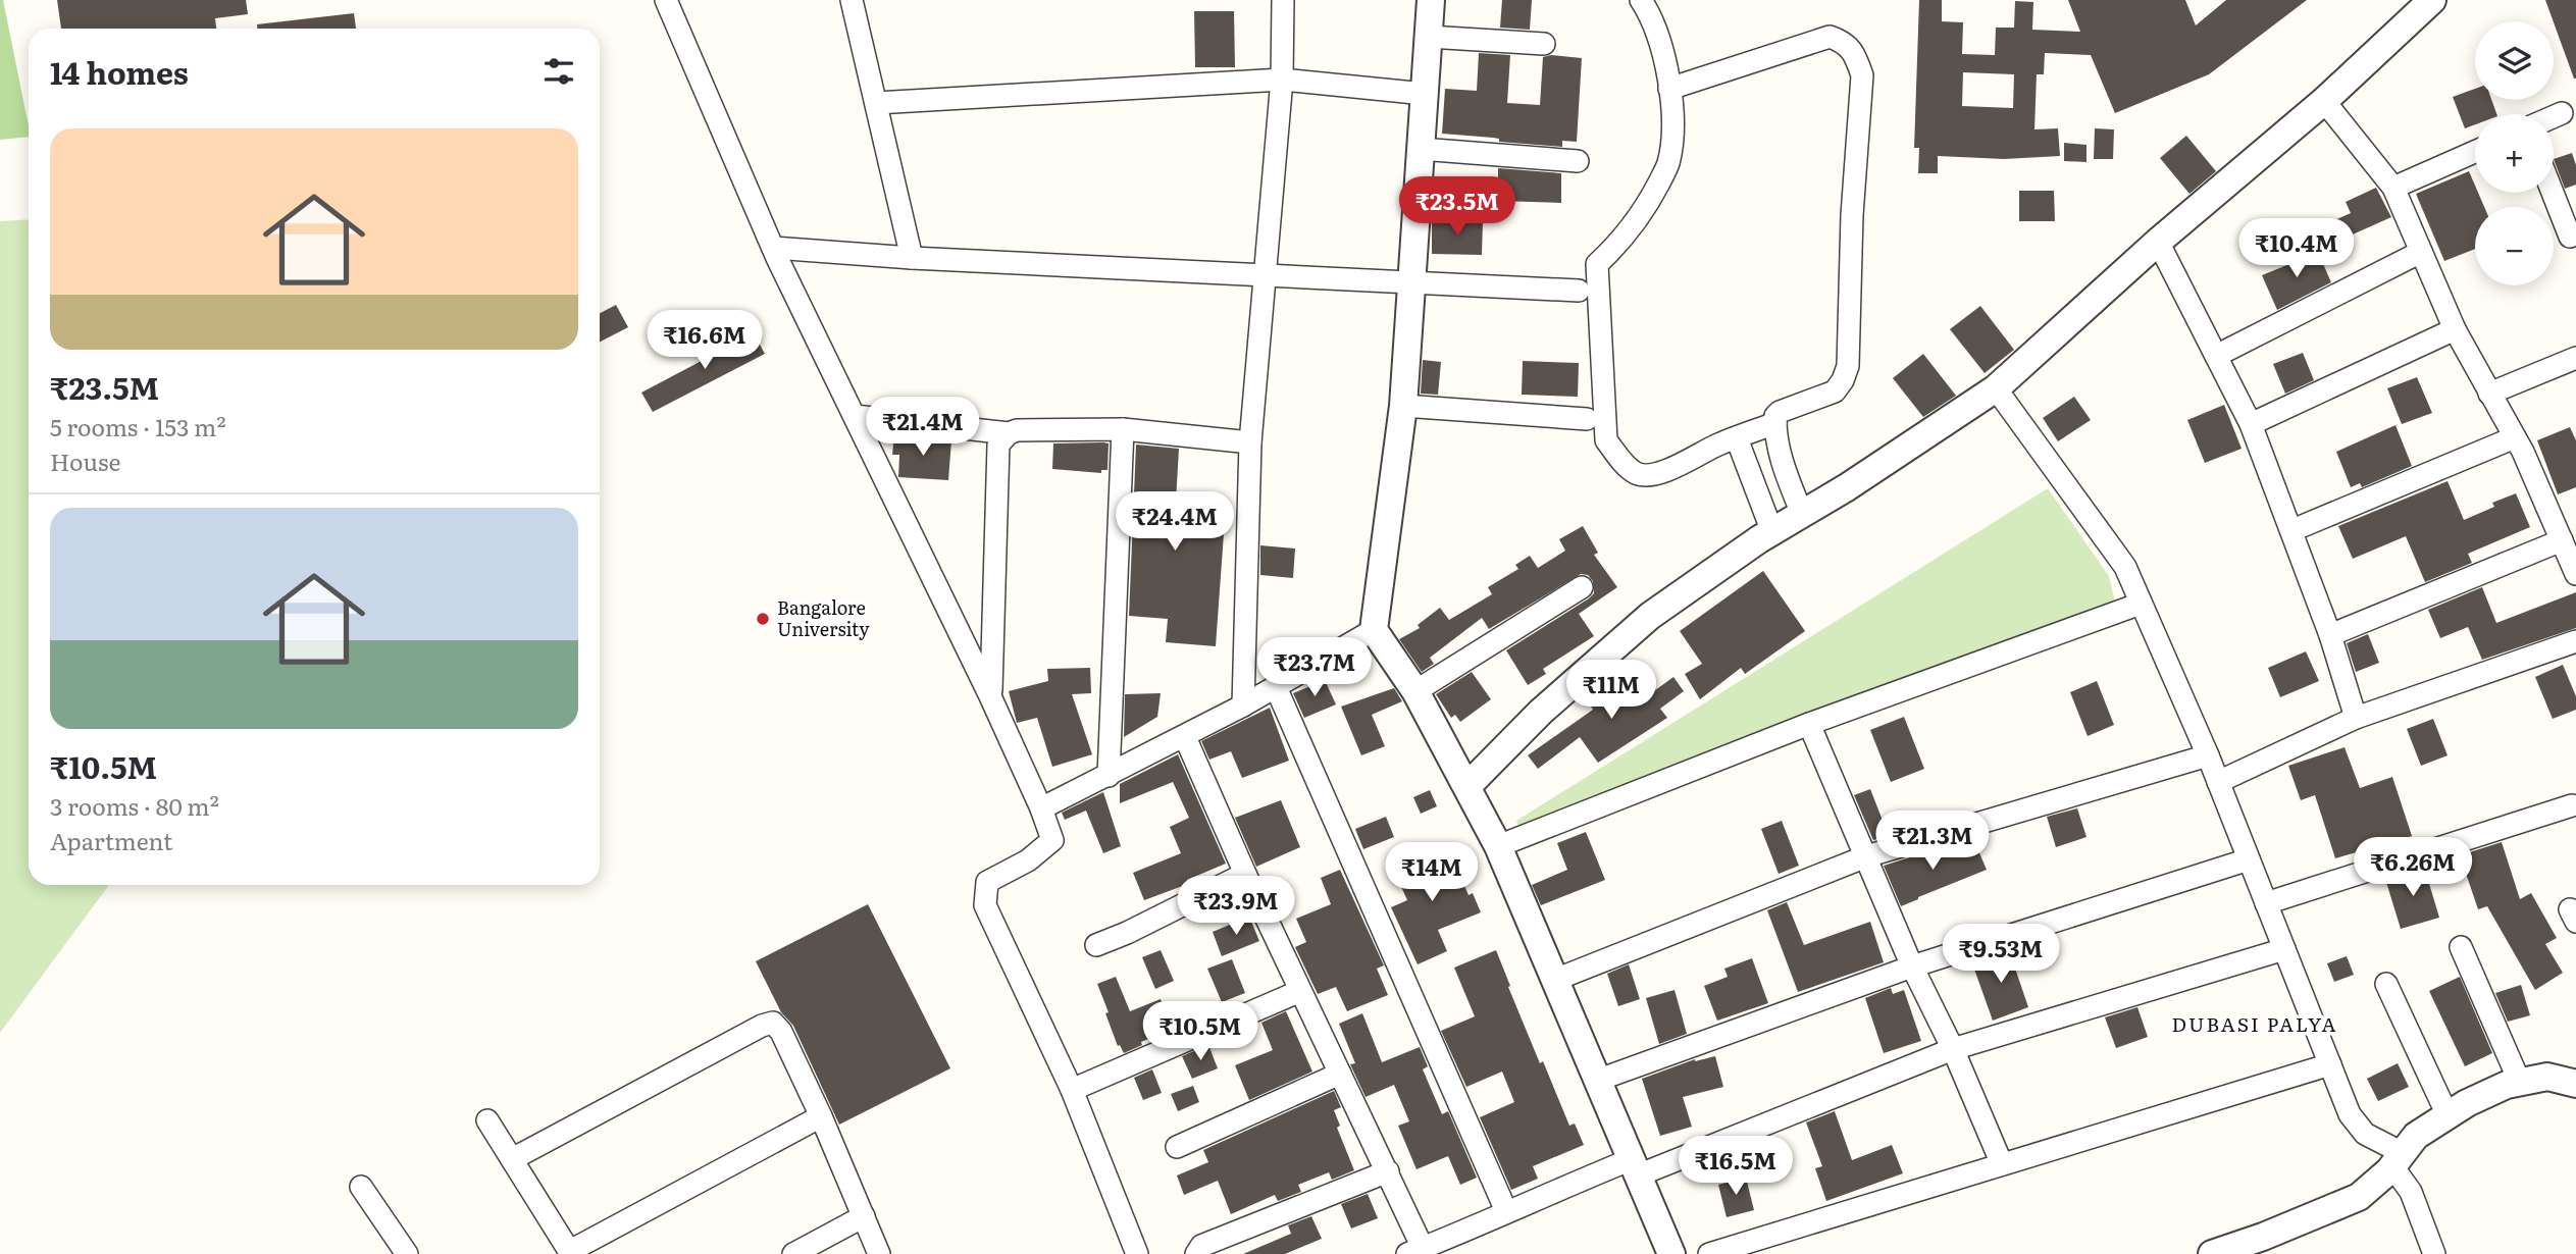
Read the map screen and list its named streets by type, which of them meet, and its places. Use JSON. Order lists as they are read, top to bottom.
{
  "districts": ["DUBASI PALYA"],
  "places": ["Bangalore University"],
  "page": {
    "map_buttons": ["+", "−"],
    "heading": "14 homes",
    "list": [
      {
        "name": "₹23.5M",
        "note": "5 rooms · 153 m² · House"
      },
      {
        "name": "₹10.5M",
        "note": "3 rooms · 80 m² · Apartment"
      }
    ],
    "price": [
      "₹23.5M",
      "₹10.4M",
      "₹16.6M",
      "₹21.4M",
      "₹24.4M",
      "₹23.7M",
      "₹11M",
      "₹21.3M",
      "₹6.26M",
      "₹14M",
      "₹23.9M",
      "₹9.53M",
      "₹10.5M",
      "₹16.5M"
    ]
  }
}
